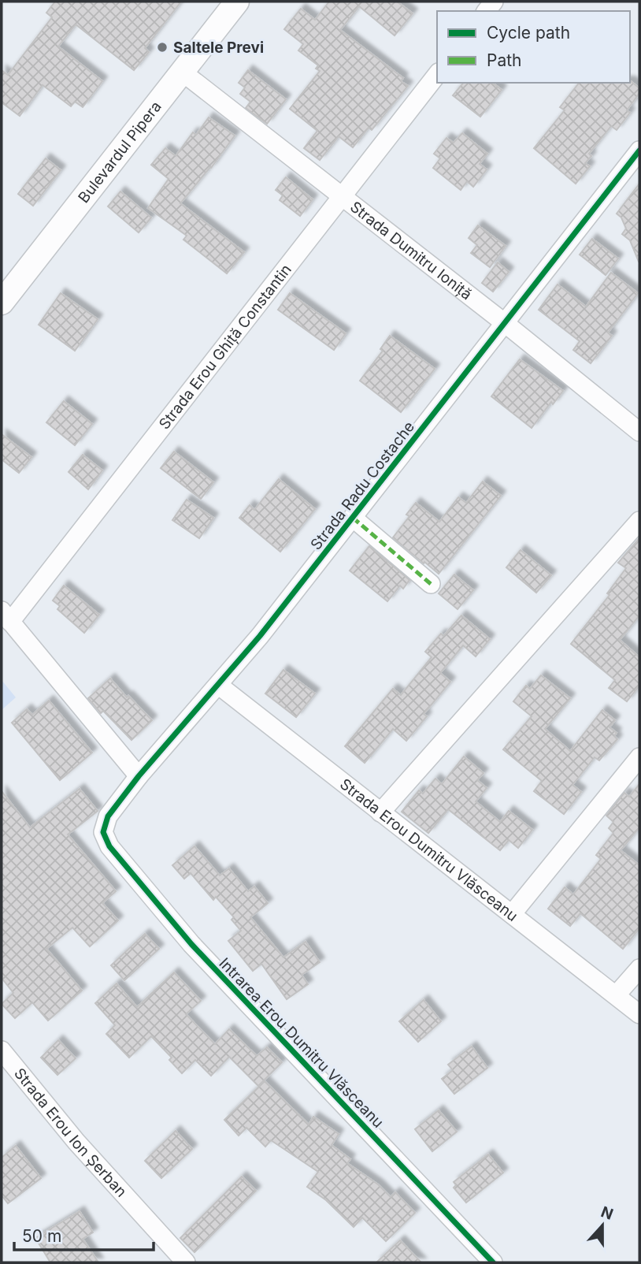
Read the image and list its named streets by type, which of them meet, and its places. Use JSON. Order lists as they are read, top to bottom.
{
  "streets": {
    "main road": ["Bulevardul Pipera"],
    "street": [
      "Strada Dumitru Ioniță",
      "Strada Erou Ghiță Constantin",
      "Strada Radu Costache",
      "Strada Erou Dumitru Vlăsceanu",
      "Intrarea Erou Dumitru Vlăsceanu",
      "Strada Erou Ion Șerban"
    ]
  },
  "crossings": [
    ["Bulevardul Pipera", "Strada Dumitru Ioniță"],
    ["Strada Dumitru Ioniță", "Strada Erou Ghiță Constantin"],
    ["Strada Dumitru Ioniță", "Strada Radu Costache"],
    ["Strada Radu Costache", "Strada Erou Dumitru Vlăsceanu"],
    ["Strada Radu Costache", "Intrarea Erou Dumitru Vlăsceanu"]
  ],
  "places": ["Saltele Previ"],
  "legend": ["Cycle path", "Path"],
  "scale_bar": "50 m",
  "north": "top"
}
